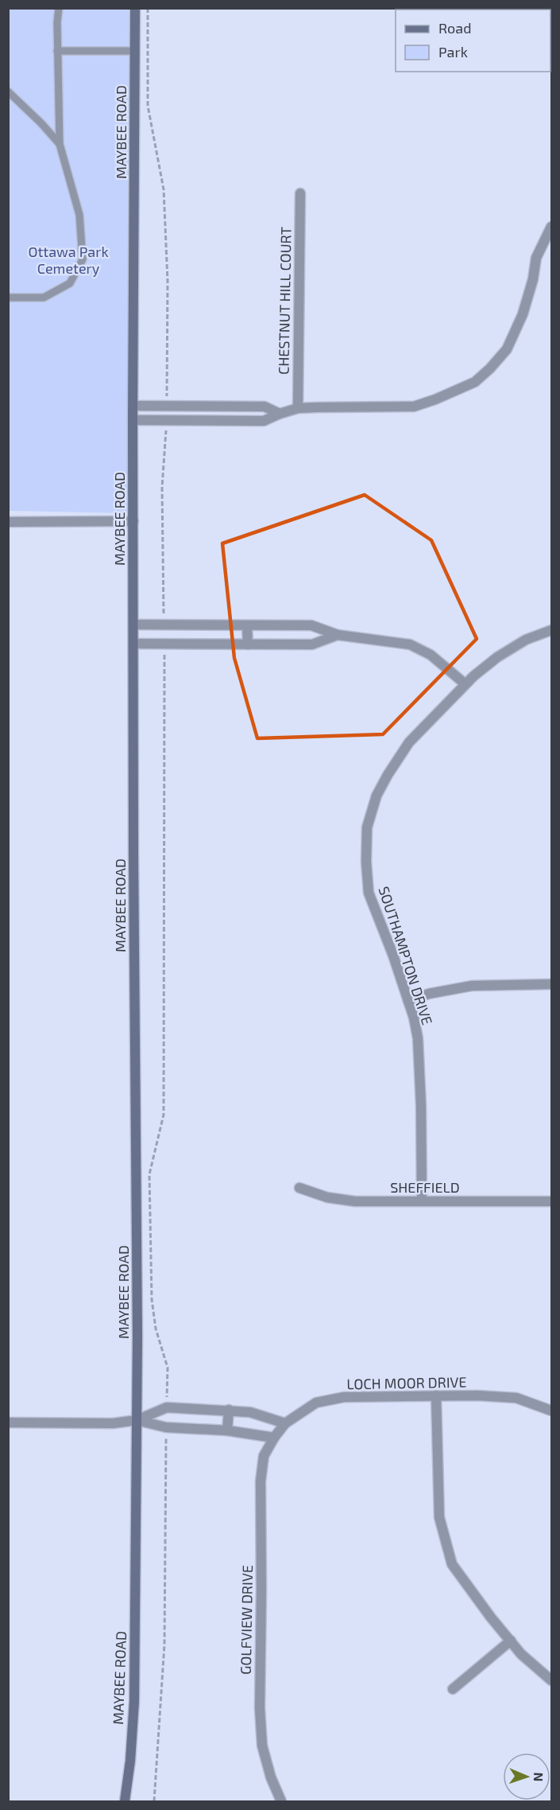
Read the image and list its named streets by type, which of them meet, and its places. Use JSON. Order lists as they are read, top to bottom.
{
  "streets": {
    "main road": ["MAYBEE ROAD"],
    "street": [
      "CHESTNUT HILL COURT",
      "SOUTHAMPTON DRIVE",
      "SHEFFIELD",
      "LOCH MOOR DRIVE",
      "GOLFVIEW DRIVE"
    ]
  },
  "crossings": [
    ["SOUTHAMPTON DRIVE", "SHEFFIELD"],
    ["LOCH MOOR DRIVE", "GOLFVIEW DRIVE"]
  ],
  "parks": ["Ottawa Park Cemetery"],
  "legend": ["Road", "Park"],
  "north": "right"
}
